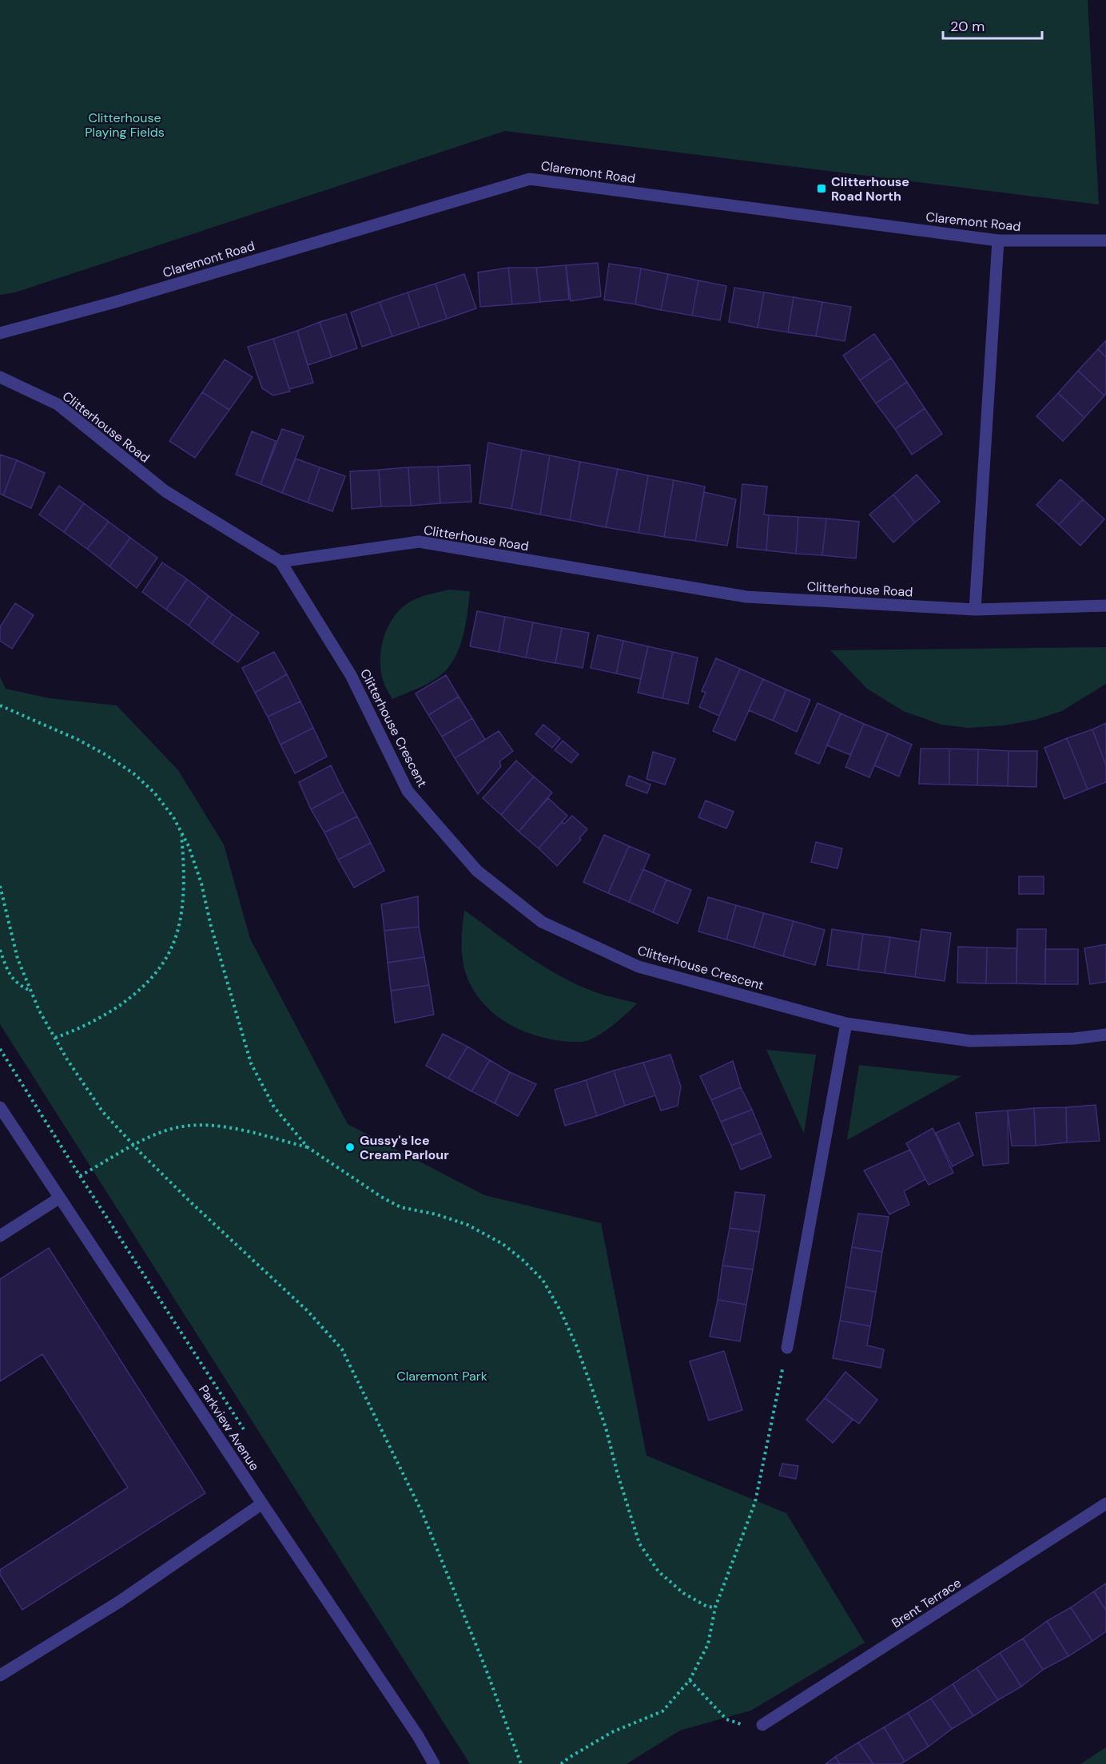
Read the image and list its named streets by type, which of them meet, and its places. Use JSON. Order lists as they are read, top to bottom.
{
  "streets": {
    "street": [
      "Claremont Road",
      "Clitterhouse Road",
      "Clitterhouse Crescent",
      "Parkview Avenue",
      "Brent Terrace"
    ]
  },
  "crossings": [
    ["Clitterhouse Road", "Clitterhouse Crescent"]
  ],
  "parks": ["Clitterhouse Playing Fields", "Claremont Park"],
  "places": {
    "transit": ["Clitterhouse Road North"],
    "other": ["Gussy's Ice Cream Parlour"]
  },
  "scale_bar": "20 m"
}
